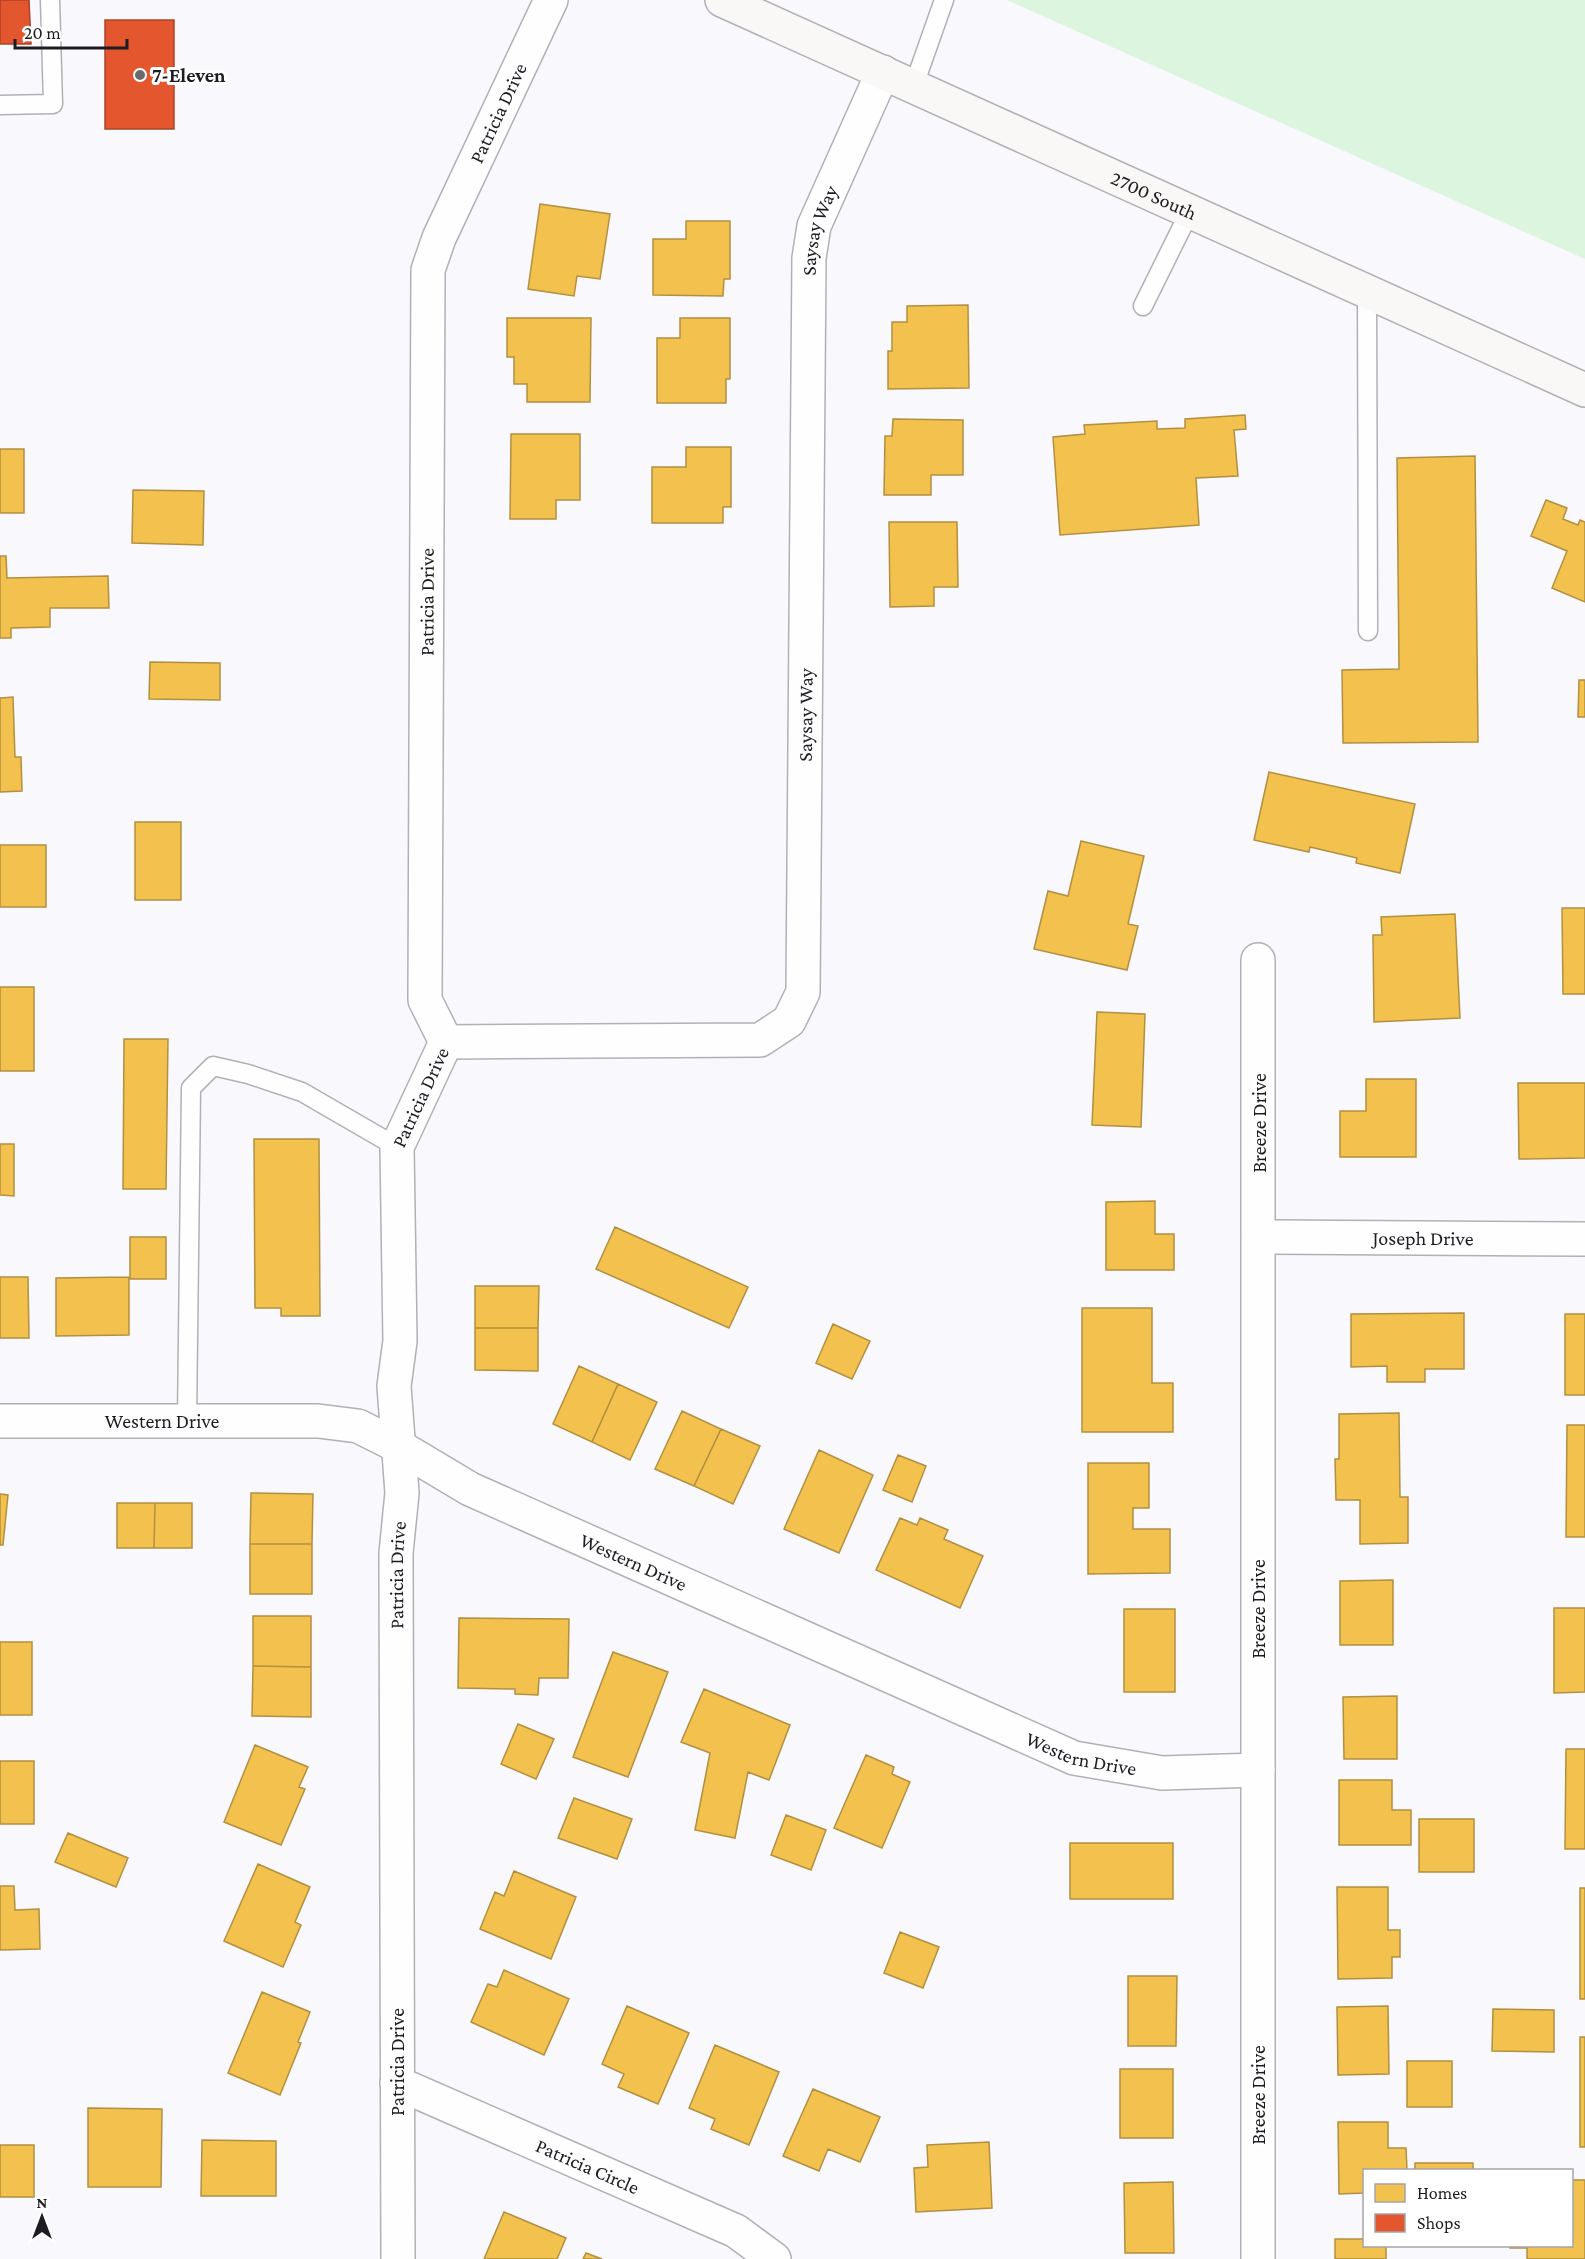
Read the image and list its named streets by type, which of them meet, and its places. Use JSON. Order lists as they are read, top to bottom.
{
  "streets": {
    "street": [
      "Patricia Drive",
      "2700 South",
      "Saysay Way",
      "Breeze Drive",
      "Joseph Drive",
      "Western Drive",
      "Patricia Circle"
    ]
  },
  "crossings": [
    ["Patricia Drive", "Saysay Way"],
    ["Patricia Drive", "Western Drive"],
    ["Patricia Drive", "Patricia Circle"],
    ["2700 South", "Saysay Way"],
    ["Breeze Drive", "Joseph Drive"],
    ["Breeze Drive", "Western Drive"]
  ],
  "places": ["7-Eleven"],
  "legend": ["Homes", "Shops"],
  "scale_bar": "20 m",
  "north": "top"
}
